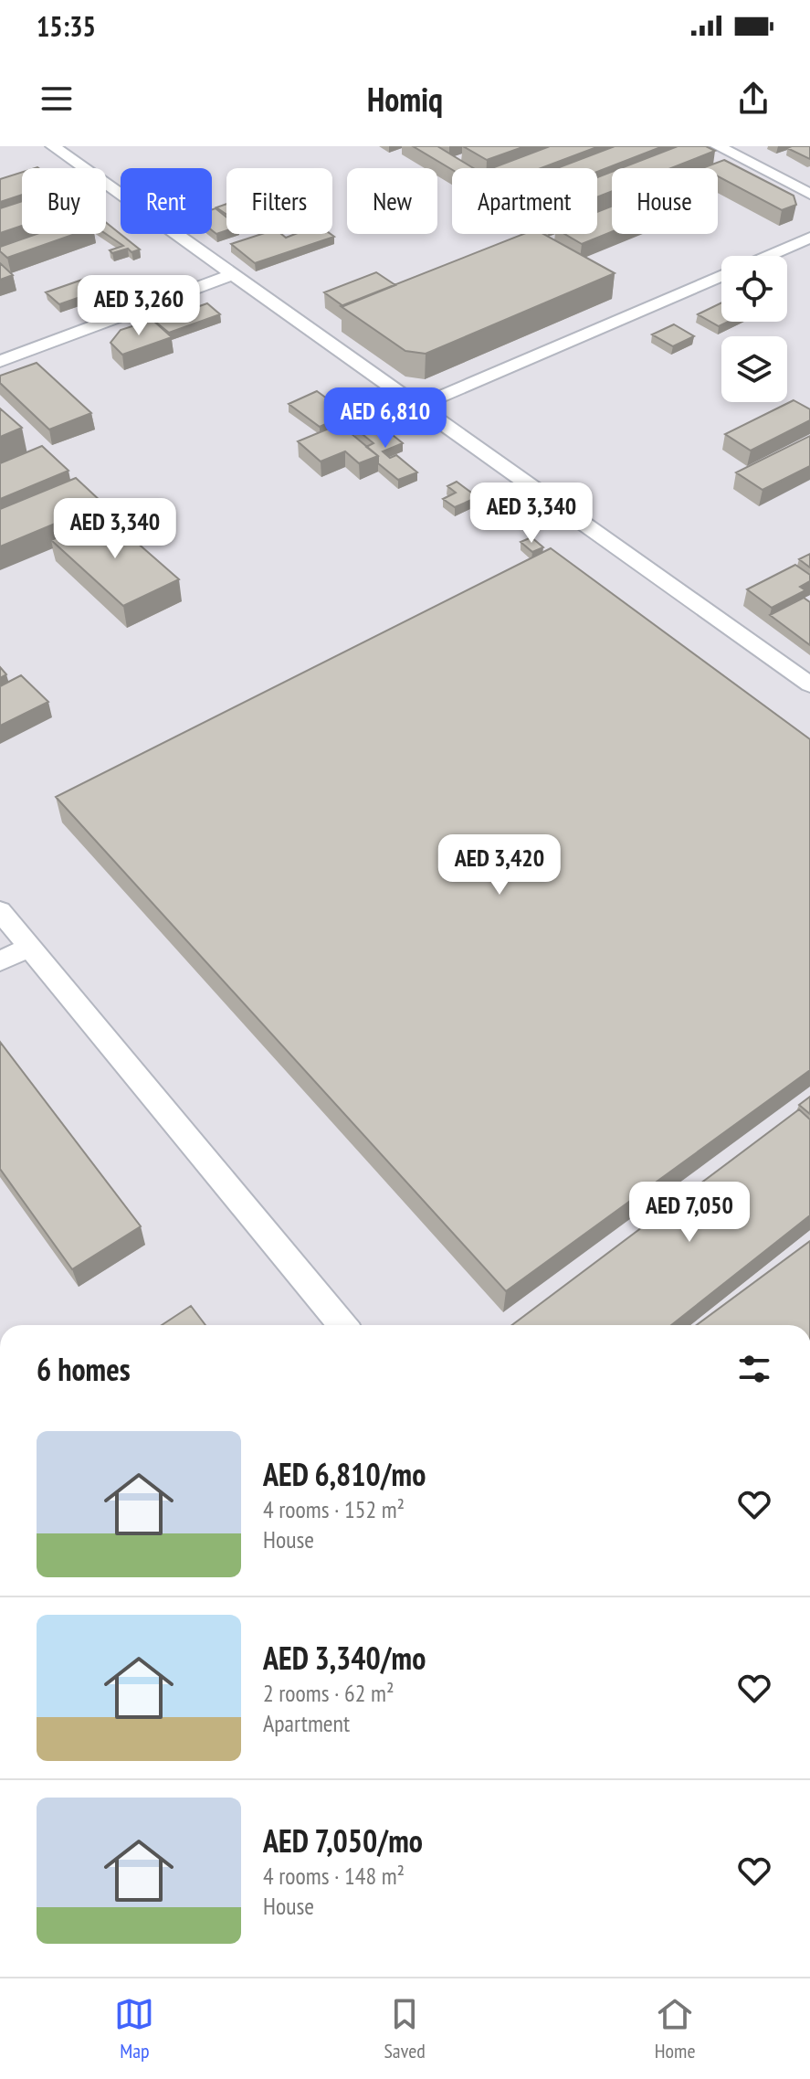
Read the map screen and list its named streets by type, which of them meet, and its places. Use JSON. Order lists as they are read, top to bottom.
{
  "page": {
    "status": "15:35",
    "header": "Homiq",
    "chip": [
      "Buy",
      "Rent",
      "Filters",
      "New",
      "Apartment",
      "House"
    ],
    "price": [
      "AED 3,260",
      "AED 6,810",
      "AED 3,340",
      "AED 3,340",
      "AED 3,420",
      "AED 7,050"
    ],
    "heading": "6 homes",
    "list": [
      {
        "name": "AED 6,810/mo",
        "note": "4 rooms · 152 m² · House"
      },
      {
        "name": "AED 3,340/mo",
        "note": "2 rooms · 62 m² · Apartment"
      },
      {
        "name": "AED 7,050/mo",
        "note": "4 rooms · 148 m² · House"
      }
    ],
    "tabs": ["Map", "Saved", "Home"]
  }
}
